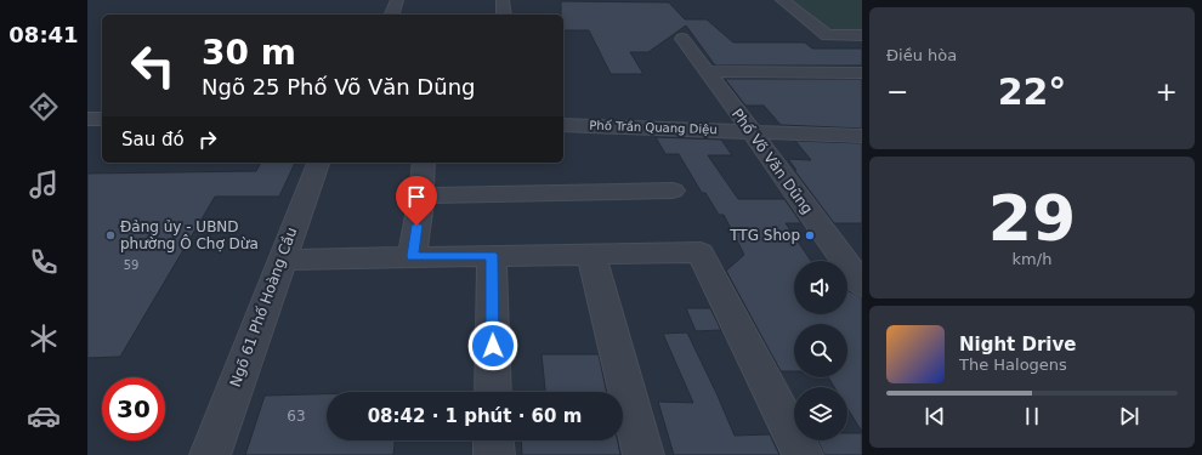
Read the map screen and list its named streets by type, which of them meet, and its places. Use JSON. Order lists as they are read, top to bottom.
{
  "streets": {
    "street": ["Phố Trần Quang Diệu", "Phố Võ Văn Dũng", "Ngõ 61 Phố Hoàng Cầu"]
  },
  "crossings": [
    ["Phố Trần Quang Diệu", "Phố Võ Văn Dũng"]
  ],
  "places": ["Đảng ủy - UBND phường Ô Chợ Dừa", "TTG Shop"],
  "house_numbers": ["59", "63"],
  "page": {
    "tabs": "08:41",
    "tile": [
      "Điều hòa",
      ["29", "km/h"]
    ],
    "turn": ["30 m", "Ngõ 25 Phố Võ Văn Dũng"],
    "heat": ["−", "22°", "+"],
    "then": "Sau đó",
    "song": ["Night Drive", "The Halogens"],
    "limit": "30",
    "trip": "08:42 · 1 phút · 60 m"
  }
}
